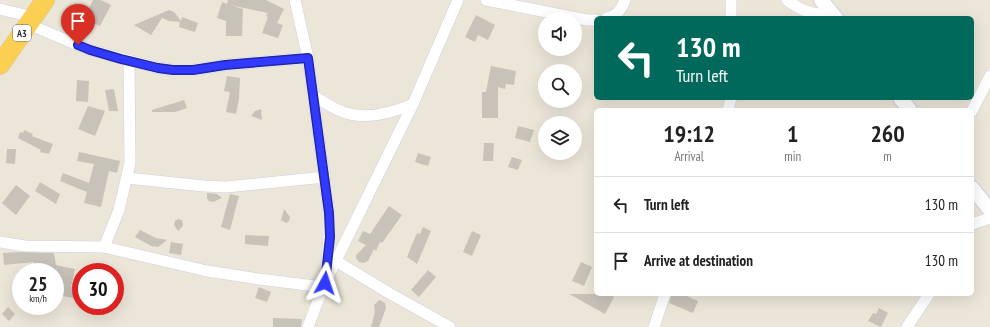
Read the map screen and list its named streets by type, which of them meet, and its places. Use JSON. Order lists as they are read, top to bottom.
{
  "streets": {
    "highway": ["A3"]
  },
  "page": {
    "turn": ["130 m", "Turn left"],
    "eta": [
      "19:12",
      "Arrival",
      "1",
      "min",
      "260",
      "m"
    ],
    "list": [
      {
        "name": "Turn left",
        "value": "130 m"
      },
      {
        "name": "Arrive at destination",
        "value": "130 m"
      }
    ],
    "speed": "25 km/h",
    "limit": "30"
  }
}
